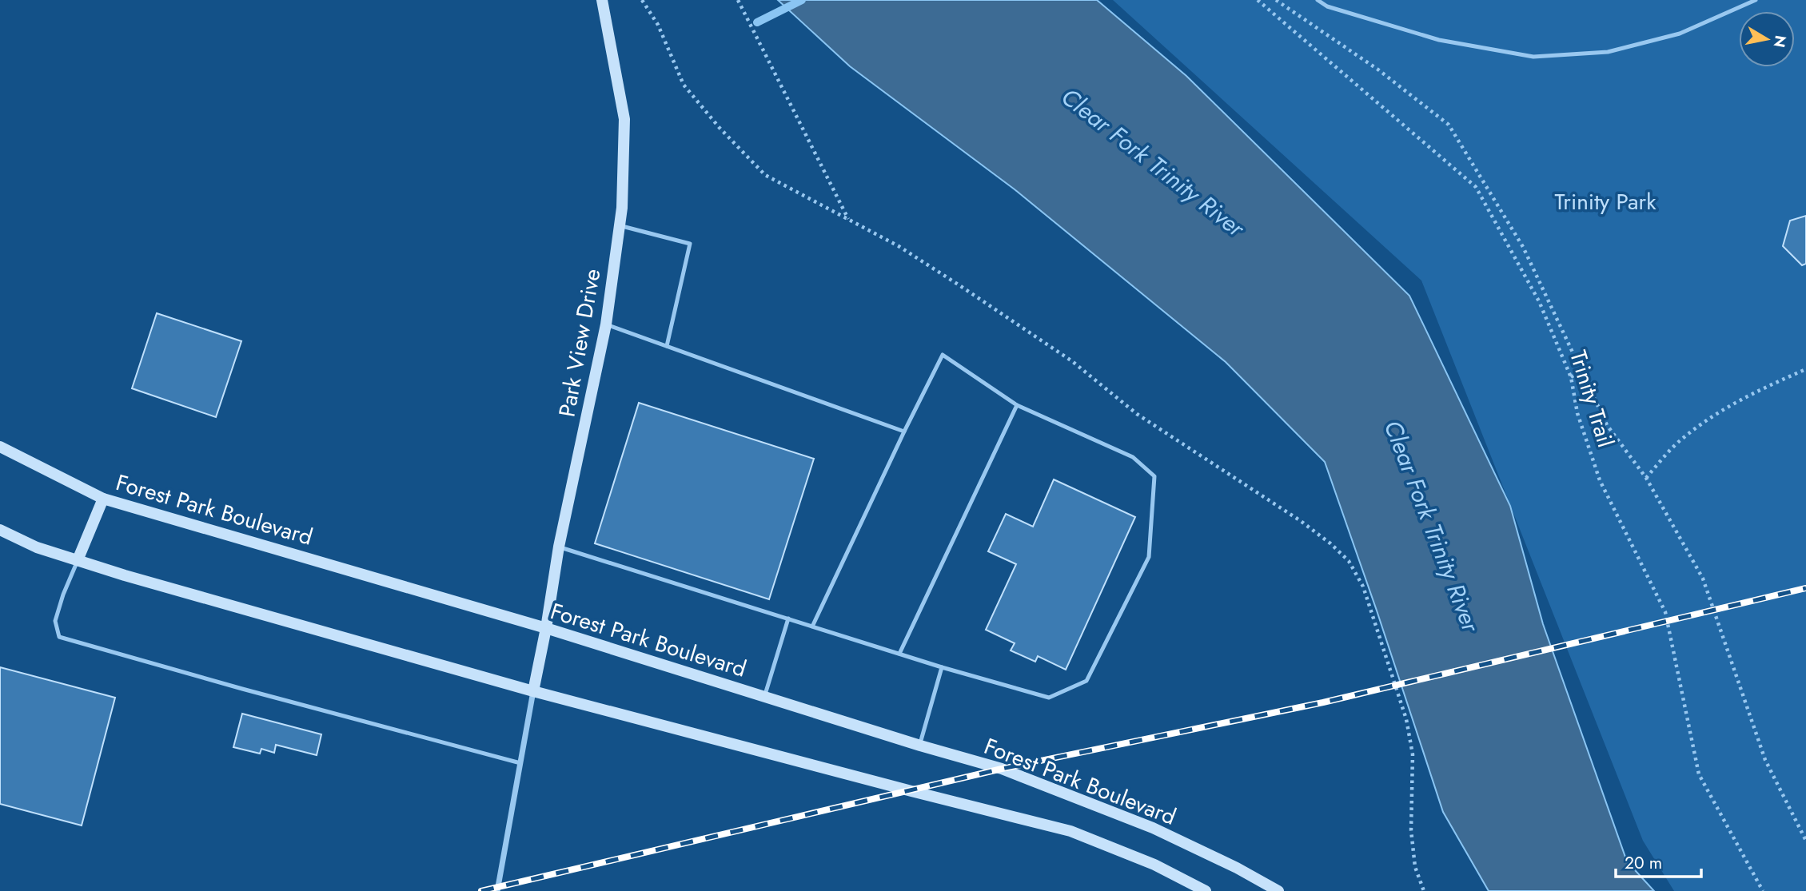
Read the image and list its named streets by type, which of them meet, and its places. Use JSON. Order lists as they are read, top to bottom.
{
  "streets": {
    "main road": ["Park View Drive", "Forest Park Boulevard"],
    "path": ["Trinity Trail"]
  },
  "crossings": [
    ["Park View Drive", "Forest Park Boulevard"]
  ],
  "water": ["Clear Fork Trinity River"],
  "parks": ["Trinity Park"],
  "scale_bar": "20 m",
  "north": "right"
}
